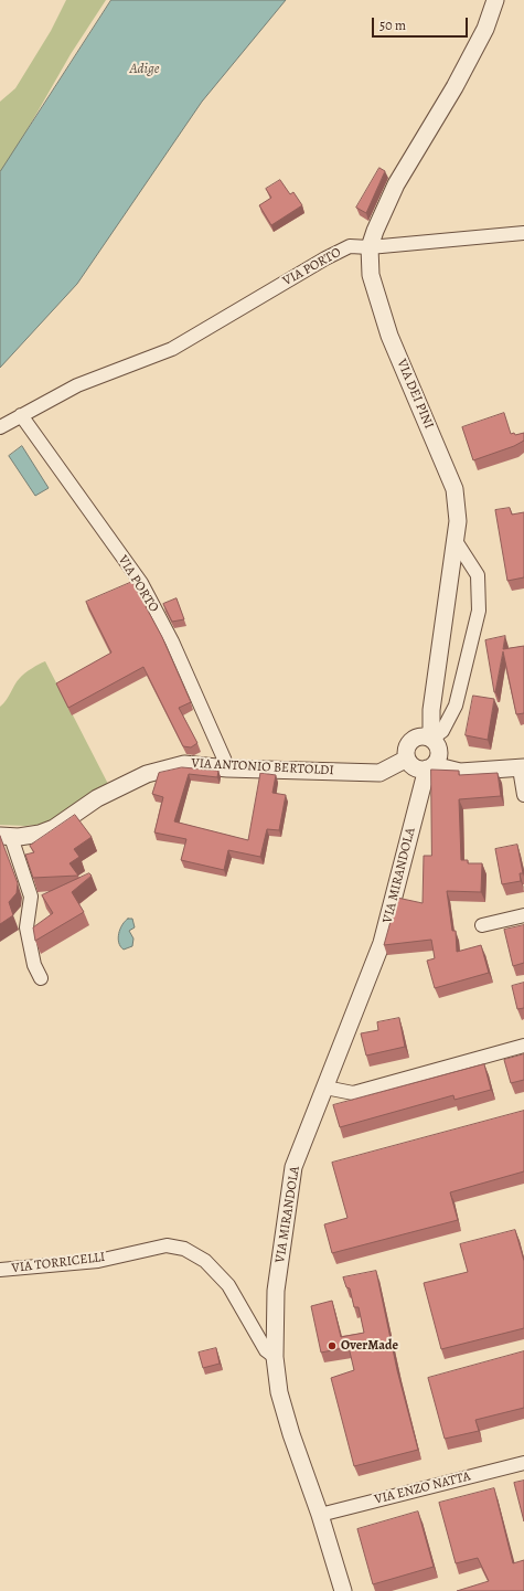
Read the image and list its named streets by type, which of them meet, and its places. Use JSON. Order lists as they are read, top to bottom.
{
  "streets": {
    "street": [
      "VIA PORTO",
      "VIA DEI PINI",
      "VIA ANTONIO BERTOLDI",
      "VIA MIRANDOLA",
      "VIA TORRICELLI",
      "VIA ENZO NATTA"
    ]
  },
  "crossings": [
    ["VIA PORTO", "VIA DEI PINI"],
    ["VIA PORTO", "VIA ANTONIO BERTOLDI"],
    ["VIA DEI PINI", "VIA ANTONIO BERTOLDI"],
    ["VIA DEI PINI", "VIA MIRANDOLA"],
    ["VIA ANTONIO BERTOLDI", "VIA MIRANDOLA"],
    ["VIA MIRANDOLA", "VIA TORRICELLI"],
    ["VIA MIRANDOLA", "VIA ENZO NATTA"]
  ],
  "water": ["Adige"],
  "places": ["OverMade"],
  "scale_bar": "50 m"
}
